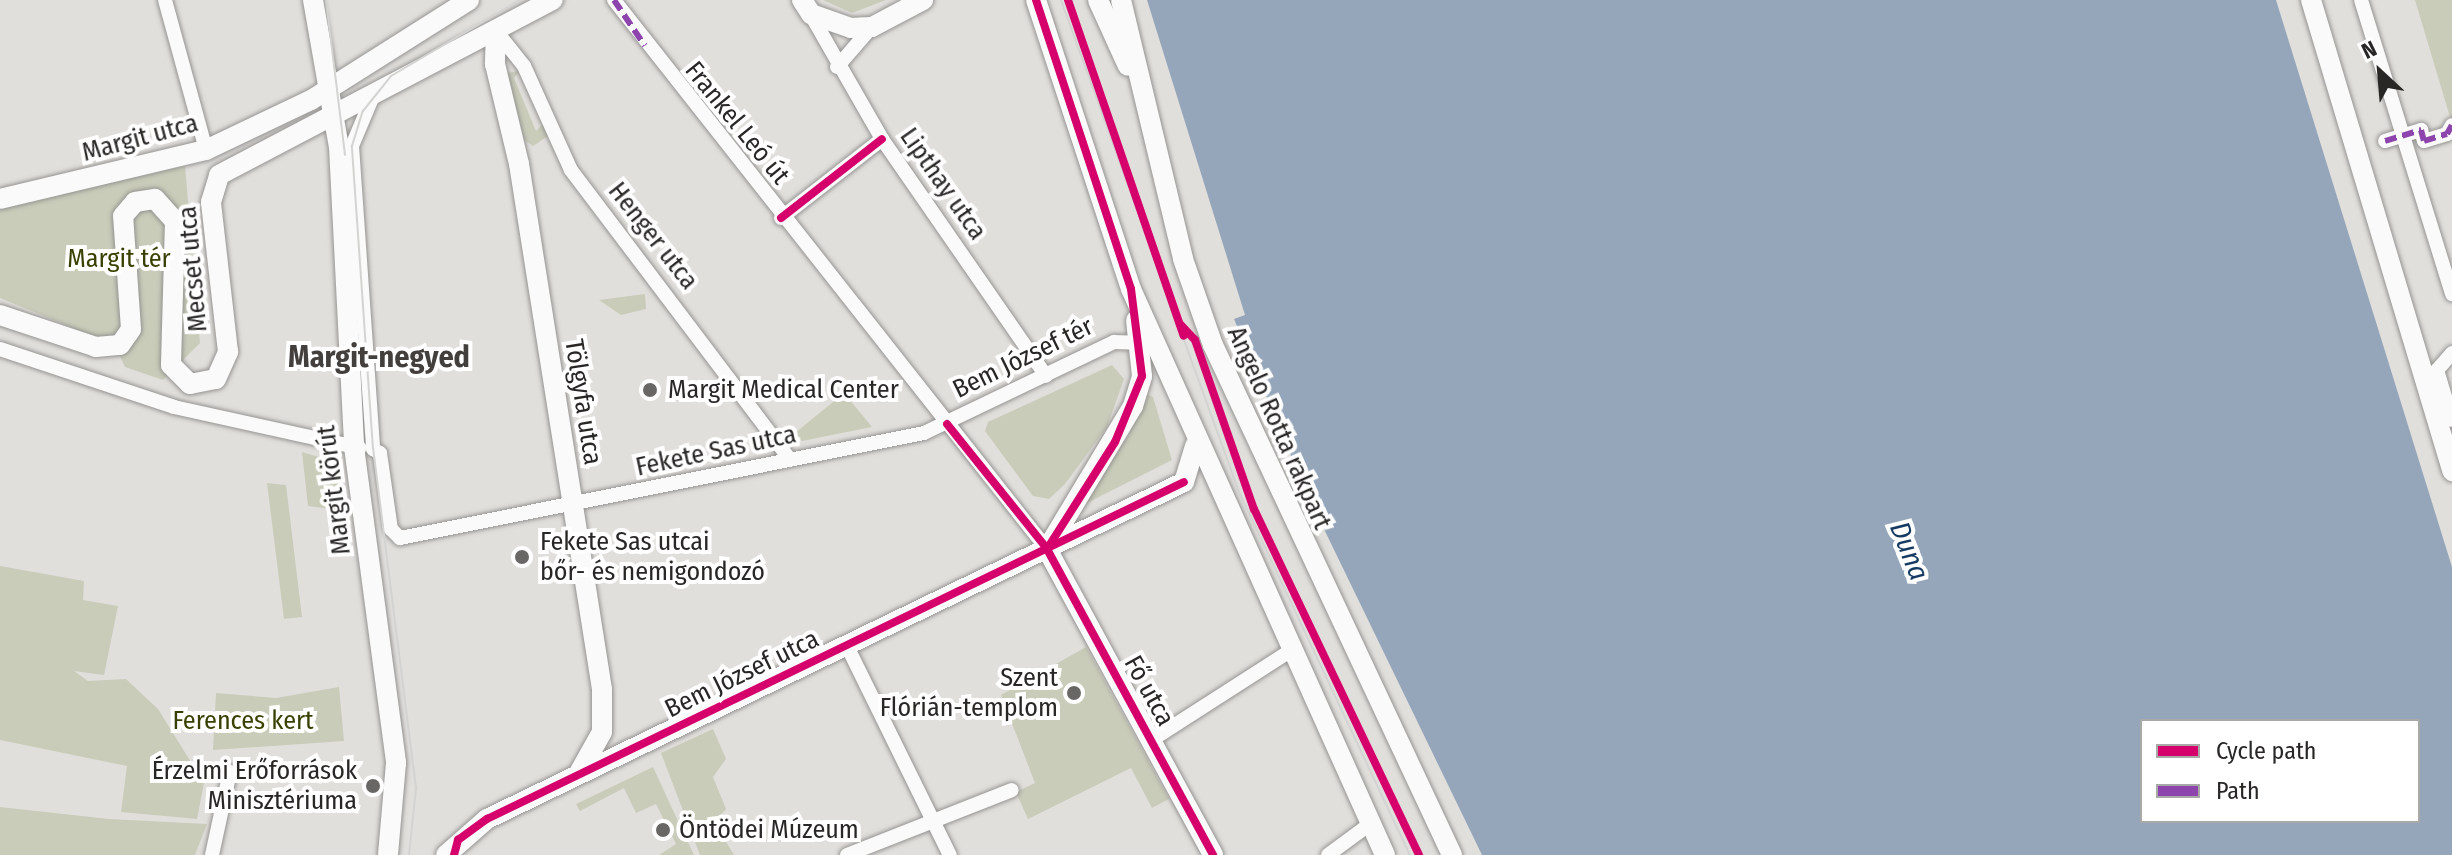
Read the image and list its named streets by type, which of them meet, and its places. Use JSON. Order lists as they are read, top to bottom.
{
  "streets": {
    "main road": [
      "Margit utca",
      "Mecset utca",
      "Tölgyfa utca",
      "Angelo Rotta rakpart",
      "Margit körút",
      "Bem József utca",
      "Fő utca"
    ],
    "street": [
      "Frankel Leó út",
      "Lipthay utca",
      "Henger utca",
      "Bem József tér",
      "Fekete Sas utca"
    ]
  },
  "crossings": [
    ["Frankel Leó út", "Bem József tér"],
    ["Frankel Leó út", "Fekete Sas utca"],
    ["Margit utca", "Margit körút"],
    ["Lipthay utca", "Bem József tér"],
    ["Henger utca", "Tölgyfa utca"],
    ["Henger utca", "Fekete Sas utca"],
    ["Mecset utca", "Margit körút"],
    ["Bem József tér", "Fekete Sas utca"],
    ["Bem József tér", "Bem József utca"],
    ["Bem József tér", "Fő utca"],
    ["Tölgyfa utca", "Fekete Sas utca"],
    ["Tölgyfa utca", "Bem József utca"],
    ["Fekete Sas utca", "Margit körút"],
    ["Bem József utca", "Fő utca"]
  ],
  "districts": ["Margit-negyed"],
  "water": ["Duna"],
  "parks": ["Margit tér", "Ferences kert"],
  "places": [
    "Margit Medical Center",
    "Fekete Sas utcai bőr- és nemigondozó",
    "Szent Flórián-templom",
    "Érzelmi Erőforrások Minisztériuma",
    "Öntödei Múzeum"
  ],
  "legend": ["Cycle path", "Path"],
  "north": "top left"
}
